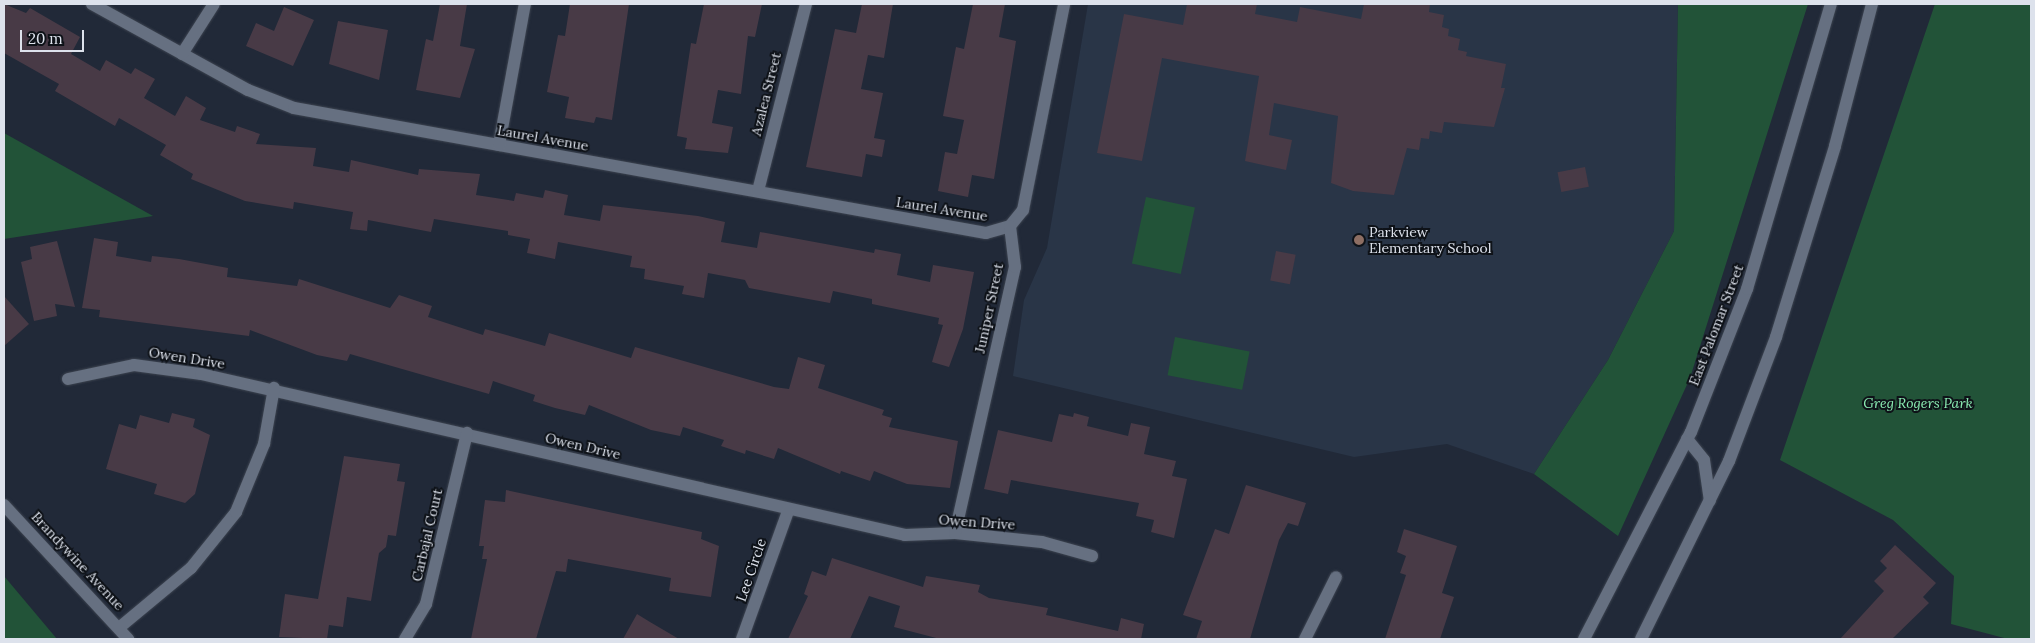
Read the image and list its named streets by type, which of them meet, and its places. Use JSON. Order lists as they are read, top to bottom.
{
  "streets": {
    "street": [
      "Azalea Street",
      "Laurel Avenue",
      "Juniper Street",
      "East Palomar Street",
      "Owen Drive",
      "Carbajal Court",
      "Brandywine Avenue",
      "Lee Circle"
    ]
  },
  "crossings": [
    ["Azalea Street", "Laurel Avenue"],
    ["Laurel Avenue", "Juniper Street"],
    ["Juniper Street", "Owen Drive"],
    ["Owen Drive", "Carbajal Court"],
    ["Owen Drive", "Lee Circle"]
  ],
  "parks": ["Greg Rogers Park"],
  "places": ["Parkview Elementary School"],
  "scale_bar": "20 m"
}
